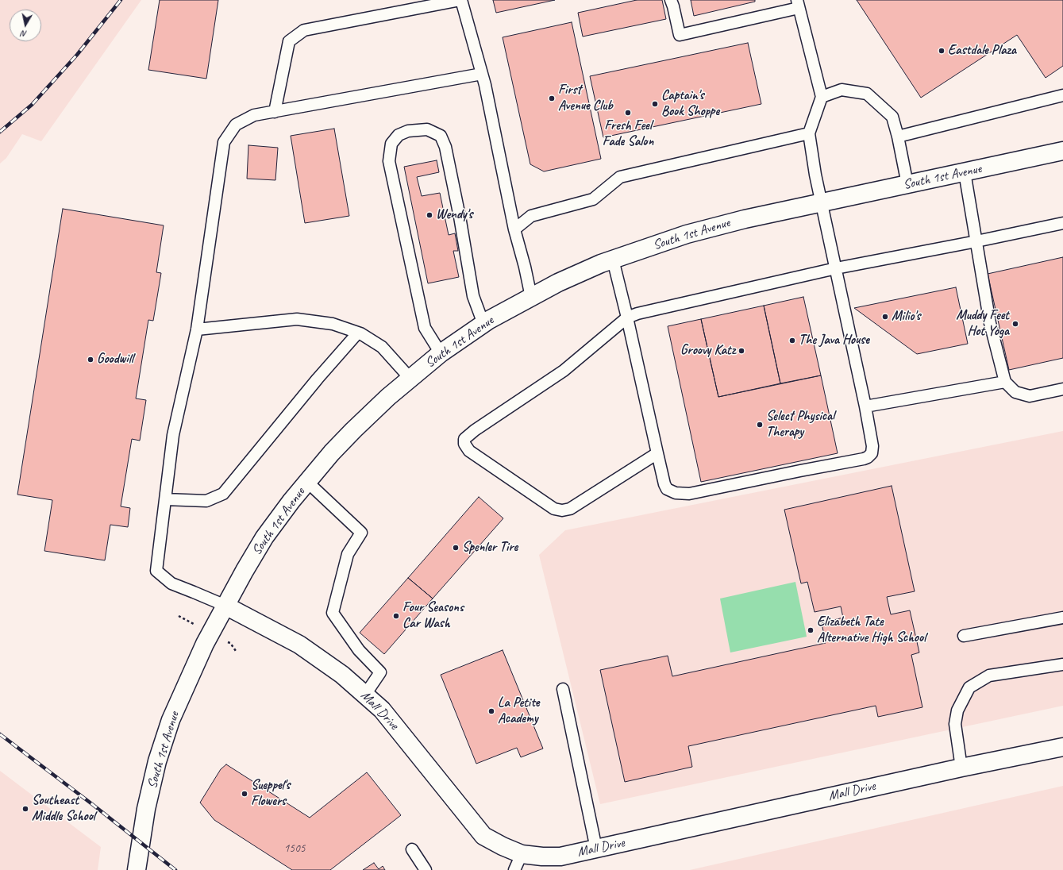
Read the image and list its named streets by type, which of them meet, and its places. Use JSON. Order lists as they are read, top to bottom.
{
  "streets": {
    "main road": ["South 1st Avenue", "Mall Drive"]
  },
  "crossings": [
    ["South 1st Avenue", "Mall Drive"]
  ],
  "places": [
    "Eastdale Plaza",
    "First Avenue Club",
    "Captain's Book Shoppe",
    "Fresh Feel Fade Salon",
    "Wendy's",
    "Milio's",
    "Muddy Feet Hot Yoga",
    "The Java House",
    "Groovy Katz",
    "Goodwill",
    "Select Physical Therapy",
    "Spenler Tire",
    "Four Seasons Car Wash",
    "Elizabeth Tate Alternative High School",
    "La Petite Academy",
    "Sueppel's Flowers",
    "Southeast Middle School"
  ],
  "house_numbers": ["1505"],
  "north": "bottom"
}
